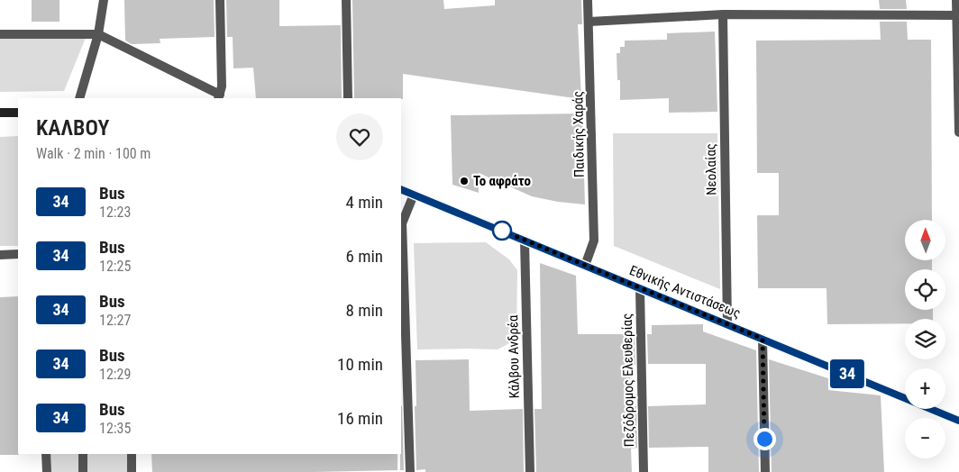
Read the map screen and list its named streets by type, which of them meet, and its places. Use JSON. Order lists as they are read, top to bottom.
{
  "streets": {
    "main road": ["Εθνικής Αντιστάσεως"],
    "street": [
      "Παιδικής Χαράς",
      "Νεολαίας",
      "Κάλβου Ανδρέα",
      "Πεζόδρομος Ελευθερίας"
    ]
  },
  "crossings": [
    ["Παιδικής Χαράς", "Εθνικής Αντιστάσεως"],
    ["Νεολαίας", "Εθνικής Αντιστάσεως"],
    ["Εθνικής Αντιστάσεως", "Κάλβου Ανδρέα"],
    ["Εθνικής Αντιστάσεως", "Πεζόδρομος Ελευθερίας"]
  ],
  "places": ["Το αφράτο"],
  "lines": ["bus line 34"],
  "north": "top",
  "page": {
    "on_map": "34",
    "heading": ["ΚΑΛΒΟΥ", "Walk · 2 min · 100 m"],
    "list": [
      {
        "mark": "34",
        "name": "Bus",
        "note": "12:23",
        "value": "4 min"
      },
      {
        "mark": "34",
        "name": "Bus",
        "note": "12:25",
        "value": "6 min"
      },
      {
        "mark": "34",
        "name": "Bus",
        "note": "12:27",
        "value": "8 min"
      },
      {
        "mark": "34",
        "name": "Bus",
        "note": "12:29",
        "value": "10 min"
      },
      {
        "mark": "34",
        "name": "Bus",
        "note": "12:35",
        "value": "16 min"
      }
    ],
    "map_buttons": ["+", "−"]
  }
}
